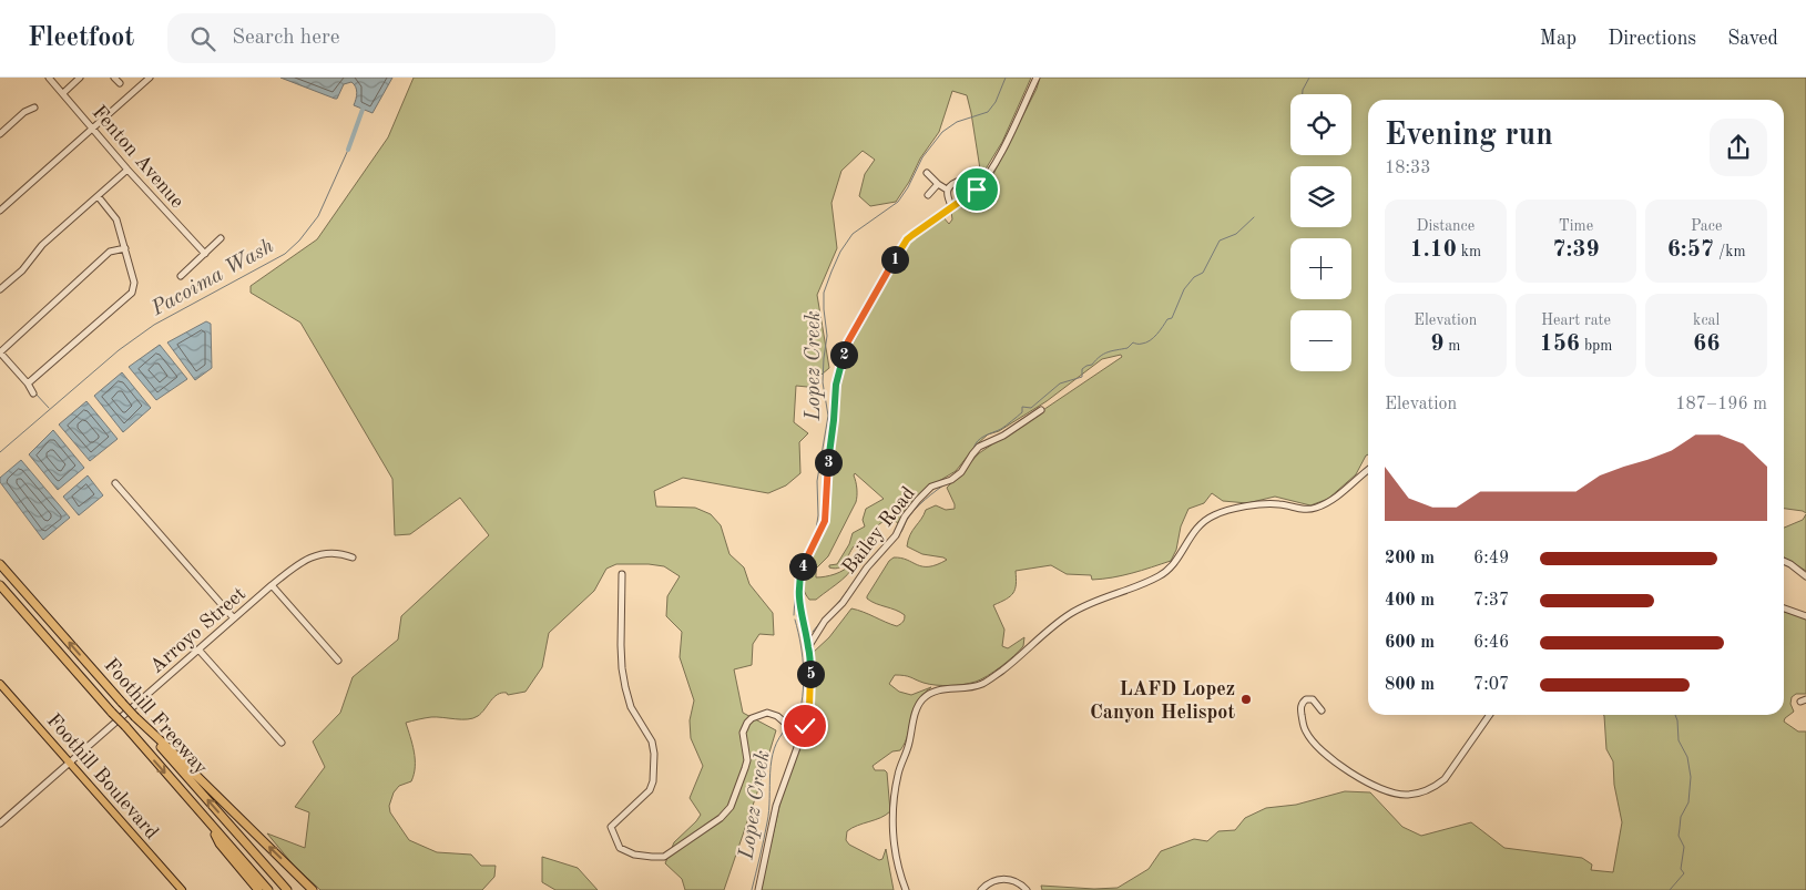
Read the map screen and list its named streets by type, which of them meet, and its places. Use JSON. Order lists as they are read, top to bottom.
{
  "streets": {
    "highway": ["Foothill Freeway"],
    "main road": ["Foothill Boulevard"],
    "street": ["Fenton Avenue", "Bailey Road", "Arroyo Street"]
  },
  "crossings": [
    ["Arroyo Street", "Foothill Boulevard"]
  ],
  "water": ["Pacoima Wash", "Lopez Creek"],
  "places": ["LAFD Lopez Canyon Helispot"],
  "page": {
    "header": "Fleetfoot",
    "search": "Search here",
    "nav": ["Map", "Directions", "Saved"],
    "map_buttons": ["+", "−"],
    "heading": ["Evening run", "18:33"],
    "stats": [
      ["Distance", "1.10 km"],
      ["Time", "7:39"],
      ["Pace", "6:57 /km"],
      ["Elevation", "9 m"],
      ["Heart rate", "156 bpm"],
      ["kcal", "66"]
    ],
    "pins": [
      "1",
      "2",
      "3",
      "4",
      "5"
    ],
    "chart": ["Elevation", "187–196 m"],
    "list": [
      {
        "name": "200 m",
        "note": "6:49"
      },
      {
        "name": "400 m",
        "note": "7:37"
      },
      {
        "name": "600 m",
        "note": "6:46"
      },
      {
        "name": "800 m",
        "note": "7:07"
      }
    ]
  }
}
